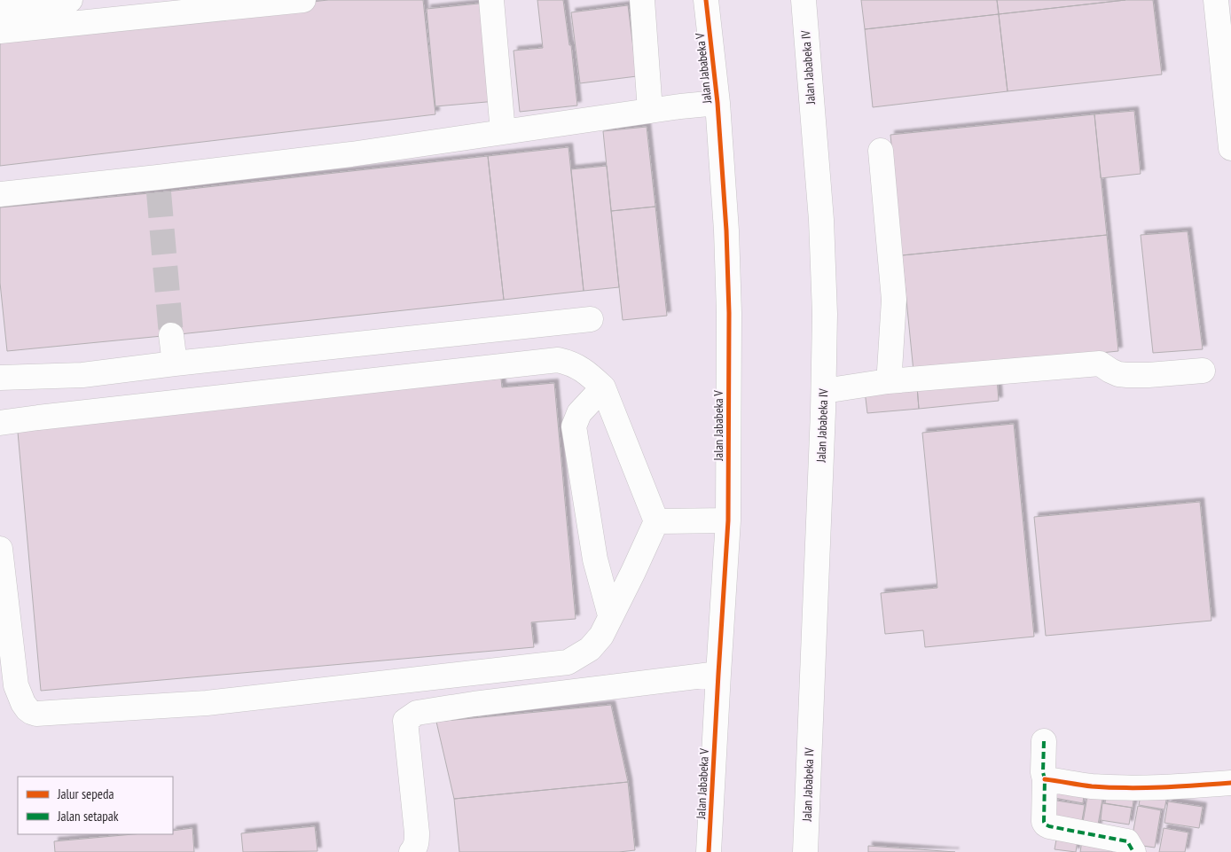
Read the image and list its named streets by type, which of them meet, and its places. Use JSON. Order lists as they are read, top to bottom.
{
  "streets": {
    "street": ["Jalan Jababeka IV", "Jalan Jababeka V"]
  },
  "legend": ["Jalur sepeda", "Jalan setapak"]
}
